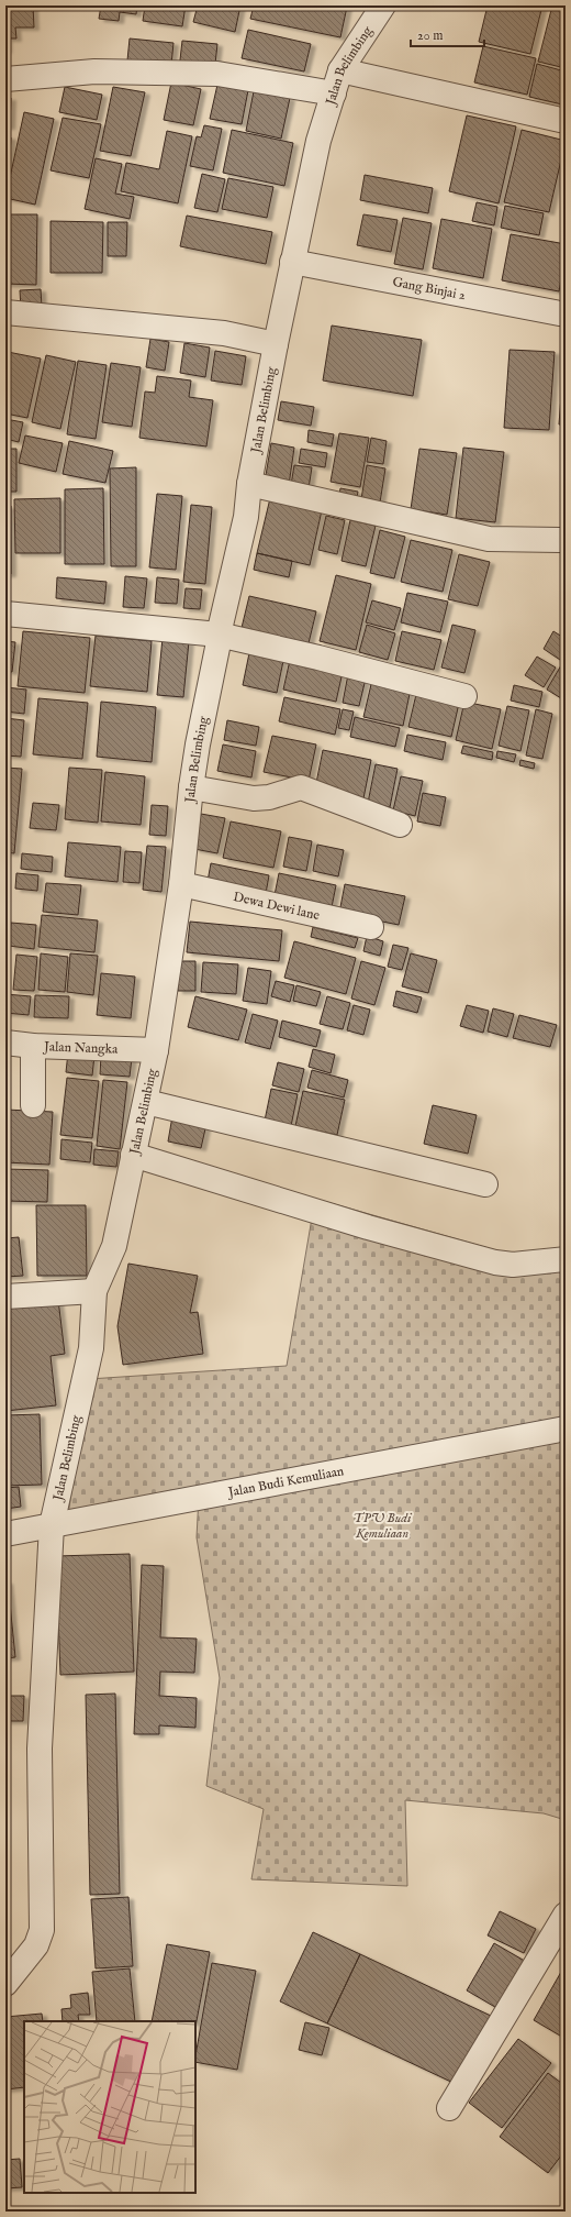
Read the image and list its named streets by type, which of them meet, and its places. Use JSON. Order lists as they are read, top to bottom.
{
  "streets": {
    "street": [
      "Jalan Belimbing",
      "Gang Binjai 2",
      "Dewa Dewi lane",
      "Jalan Nangka",
      "Jalan Budi Kemuliaan"
    ]
  },
  "crossings": [
    ["Jalan Belimbing", "Gang Binjai 2"],
    ["Jalan Belimbing", "Dewa Dewi lane"],
    ["Jalan Belimbing", "Jalan Nangka"],
    ["Jalan Belimbing", "Jalan Budi Kemuliaan"]
  ],
  "parks": ["TPU Budi Kemuliaan"],
  "scale_bar": "20 m"
}
